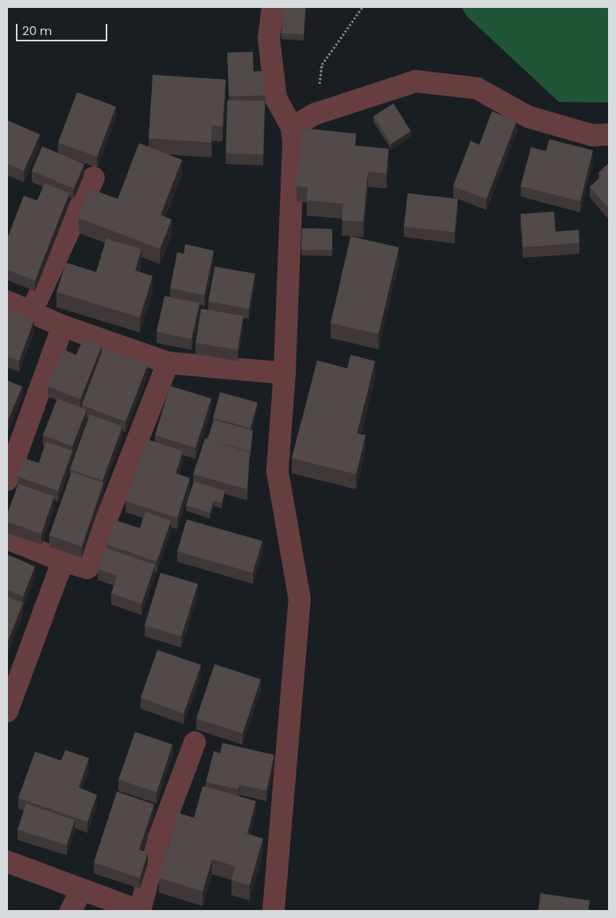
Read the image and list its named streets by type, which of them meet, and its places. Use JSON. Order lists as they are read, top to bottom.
{
  "scale_bar": "20 m"
}
